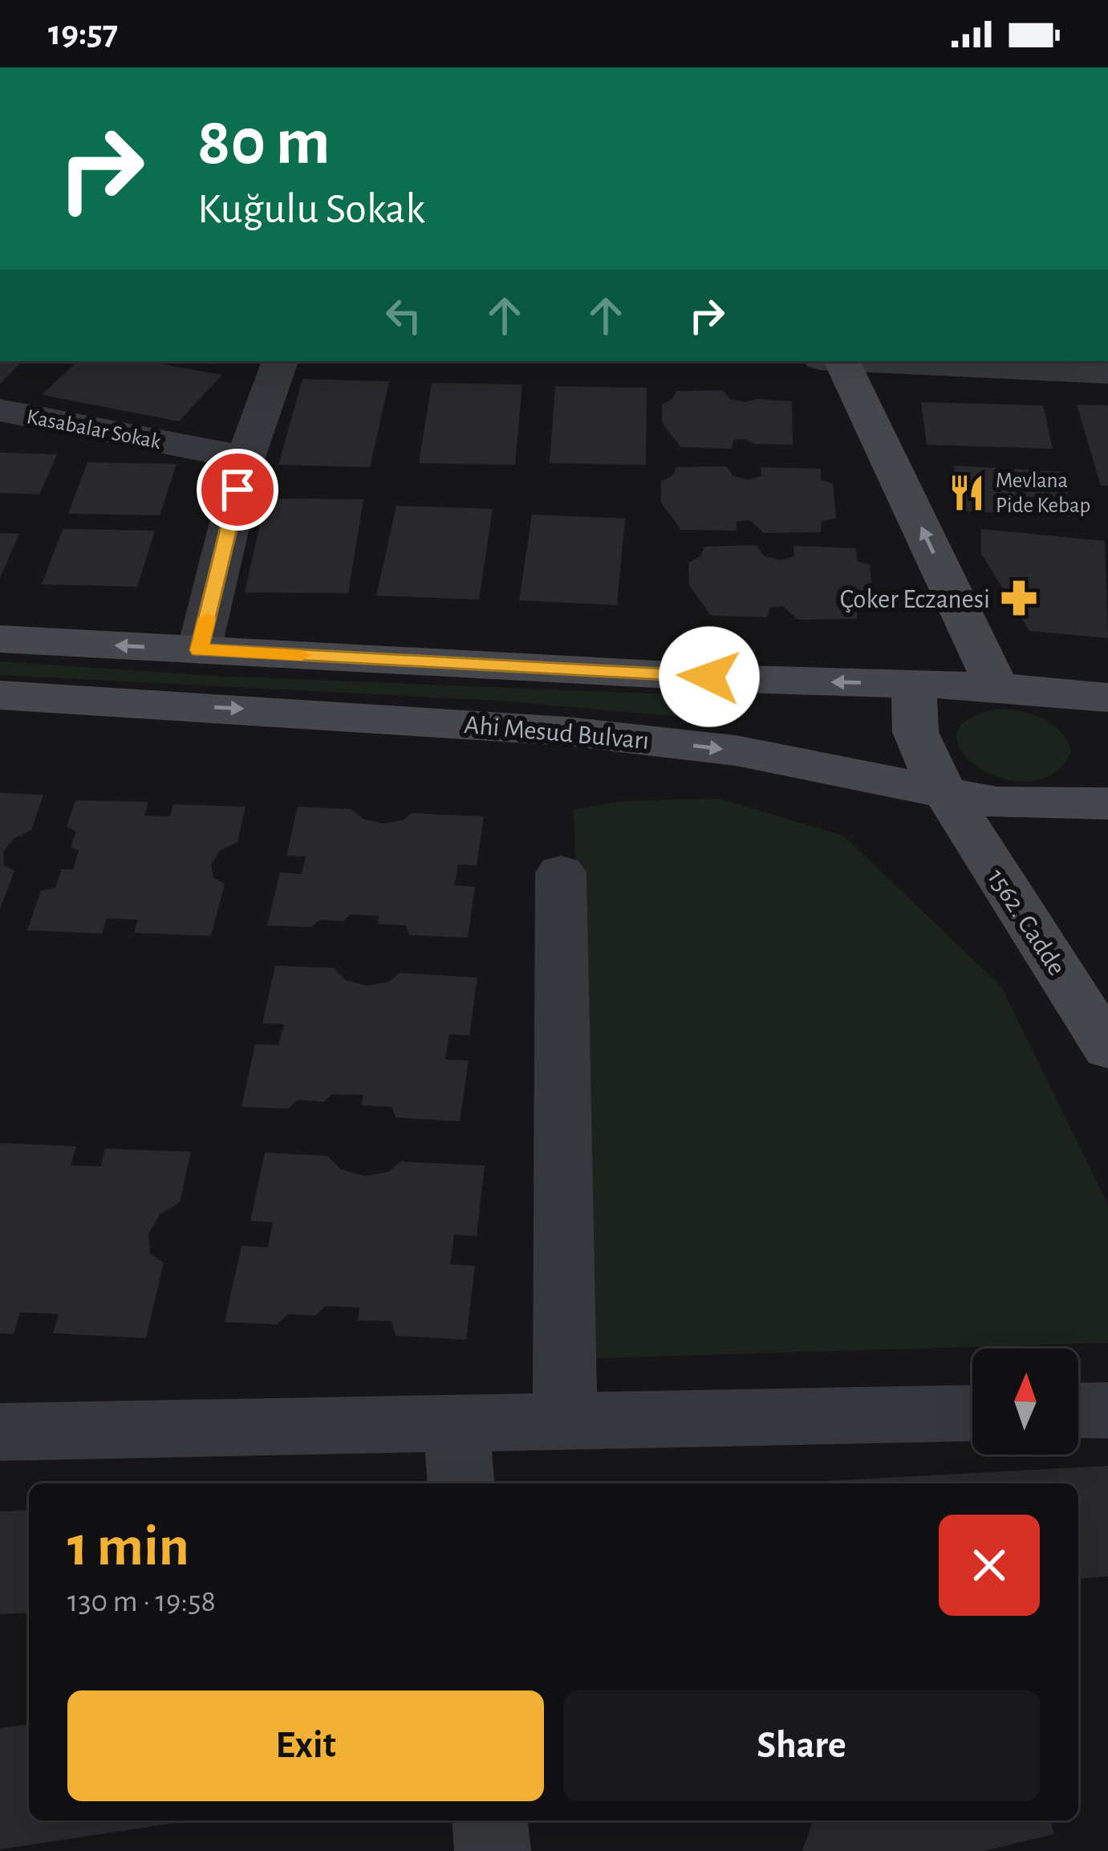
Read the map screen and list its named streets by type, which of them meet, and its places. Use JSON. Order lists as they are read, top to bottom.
{
  "streets": {
    "main road": ["Ahi Mesud Bulvarı", "1562. Cadde"],
    "street": ["Kasabalar Sokak"]
  },
  "crossings": [
    ["Ahi Mesud Bulvarı", "1562. Cadde"]
  ],
  "places": {
    "restaurant": ["Mevlana Pide Kebap"],
    "pharmacy": ["Çoker Eczanesi"]
  },
  "north": "top",
  "page": {
    "status": "19:57",
    "turn": ["80 m", "Kuğulu Sokak"],
    "heading": ["1 min", "130 m · 19:58"],
    "buttons": ["Exit", "Share"]
  }
}
